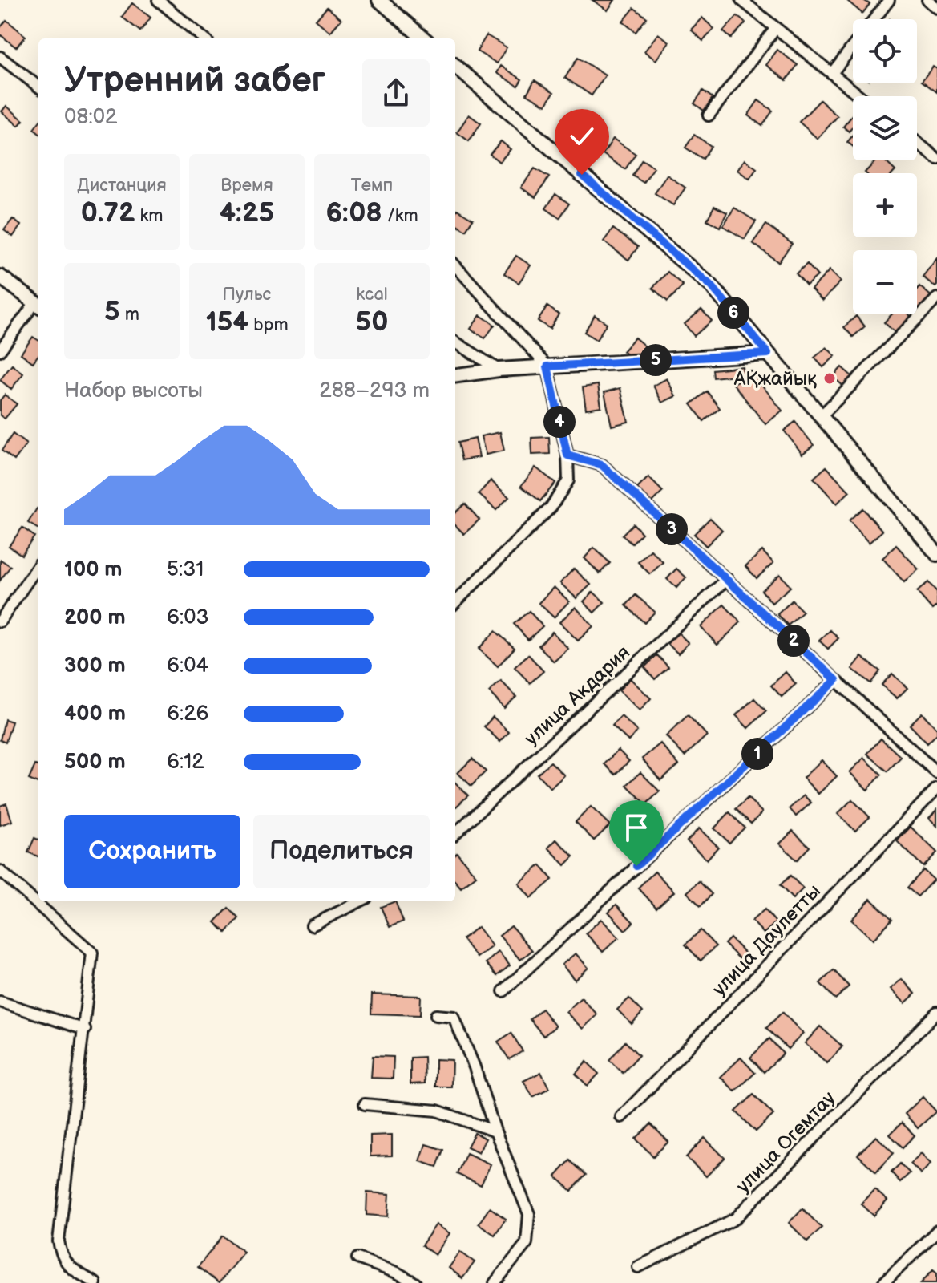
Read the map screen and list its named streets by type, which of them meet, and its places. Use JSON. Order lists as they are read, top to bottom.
{
  "streets": {
    "street": ["улица Акдария", "улица Даулетты", "улица Огемтау"]
  },
  "places": ["АҚжайық"],
  "page": {
    "map_buttons": ["+", "−"],
    "heading": ["Утренний забег", "08:02"],
    "stats": [
      ["Дистанция", "0.72 km"],
      ["Время", "4:25"],
      ["Темп", "6:08 /km"],
      ["5 m"],
      ["Пульс", "154 bpm"],
      ["kcal", "50"]
    ],
    "pins": [
      "6",
      "5",
      "4",
      "3",
      "2",
      "1"
    ],
    "chart": ["Набор высоты", "288–293 m"],
    "list": [
      {
        "name": "100 m",
        "note": "5:31"
      },
      {
        "name": "200 m",
        "note": "6:03"
      },
      {
        "name": "300 m",
        "note": "6:04"
      },
      {
        "name": "400 m",
        "note": "6:26"
      },
      {
        "name": "500 m",
        "note": "6:12"
      }
    ],
    "buttons": ["Сохранить", "Поделиться"]
  }
}
